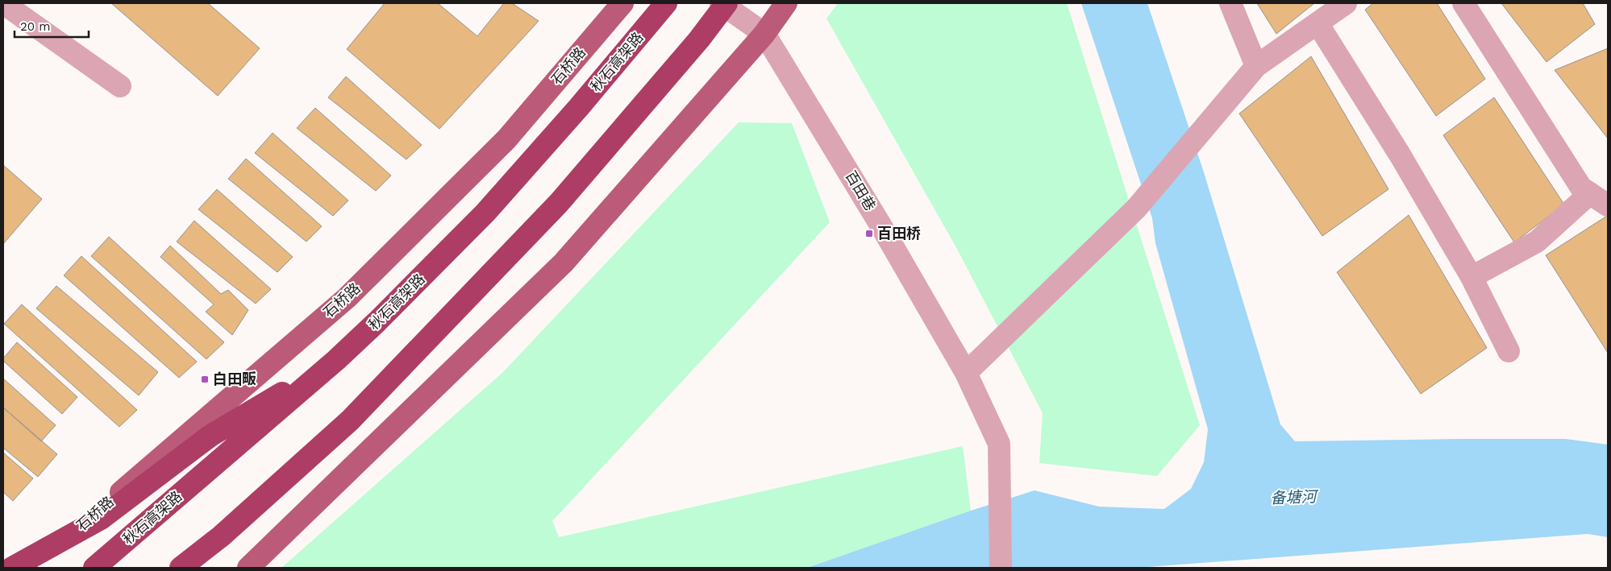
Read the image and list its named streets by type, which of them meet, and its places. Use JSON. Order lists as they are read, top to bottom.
{
  "streets": {
    "highway": ["秋石高架路"],
    "main road": ["石桥路"],
    "street": ["百田巷"]
  },
  "water": ["备塘河"],
  "places": {
    "transit": ["百田桥", "白田畈"]
  },
  "scale_bar": "20 m"
}
